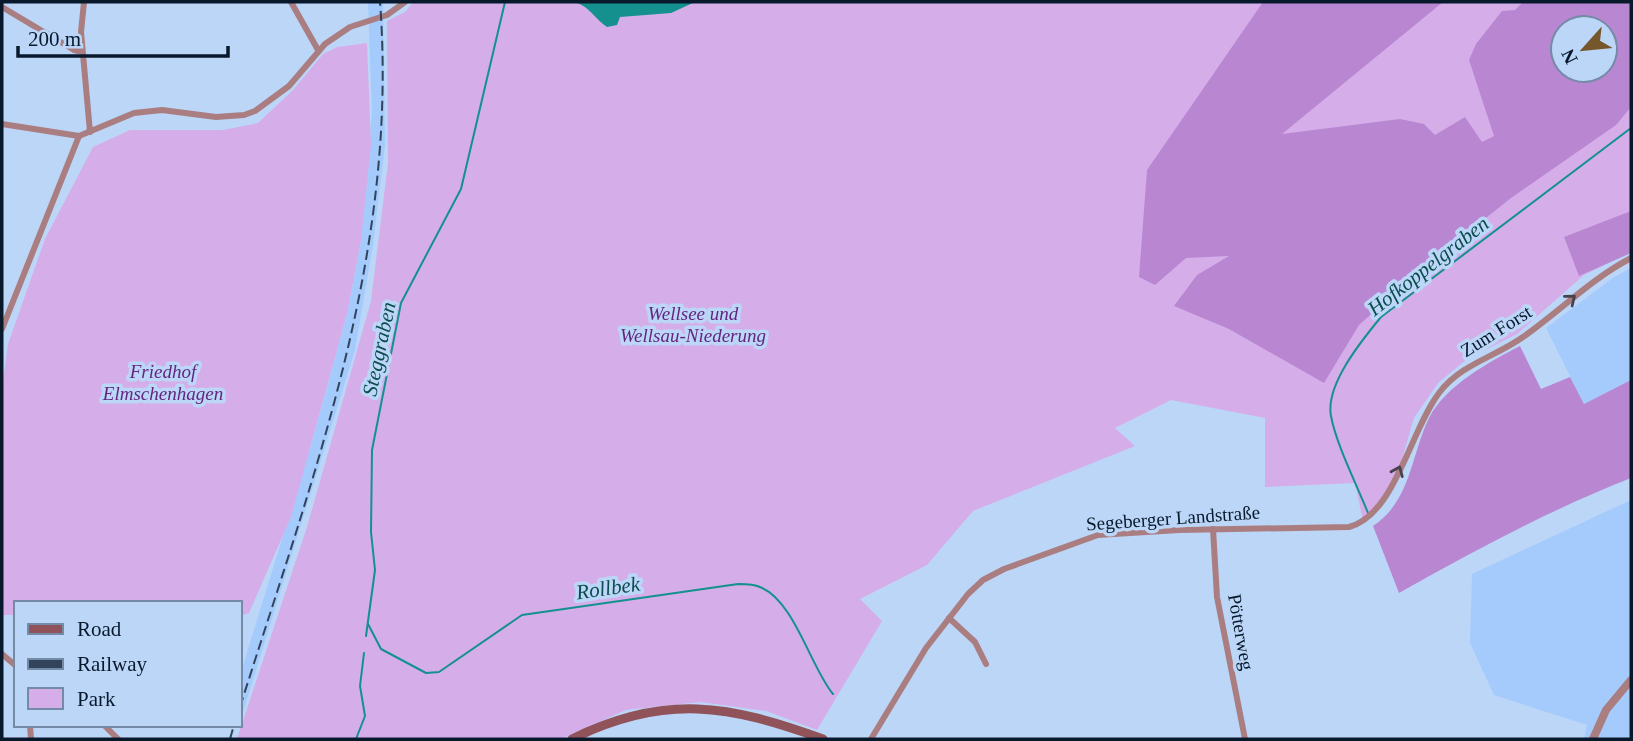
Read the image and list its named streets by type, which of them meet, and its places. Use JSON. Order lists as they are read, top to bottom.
{
  "streets": {
    "street": ["Zum Forst", "Segeberger Landstraße", "Pötterweg"]
  },
  "crossings": [
    ["Zum Forst", "Segeberger Landstraße"],
    ["Segeberger Landstraße", "Pötterweg"]
  ],
  "one_way": ["Zum Forst"],
  "water": ["Hofkoppelgraben", "Steggraben", "Rollbek"],
  "parks": ["Wellsee und Wellsau-Niederung", "Friedhof Elmschenhagen"],
  "legend": ["Road", "Railway", "Park"],
  "scale_bar": "200 m",
  "north": "bottom left"
}
